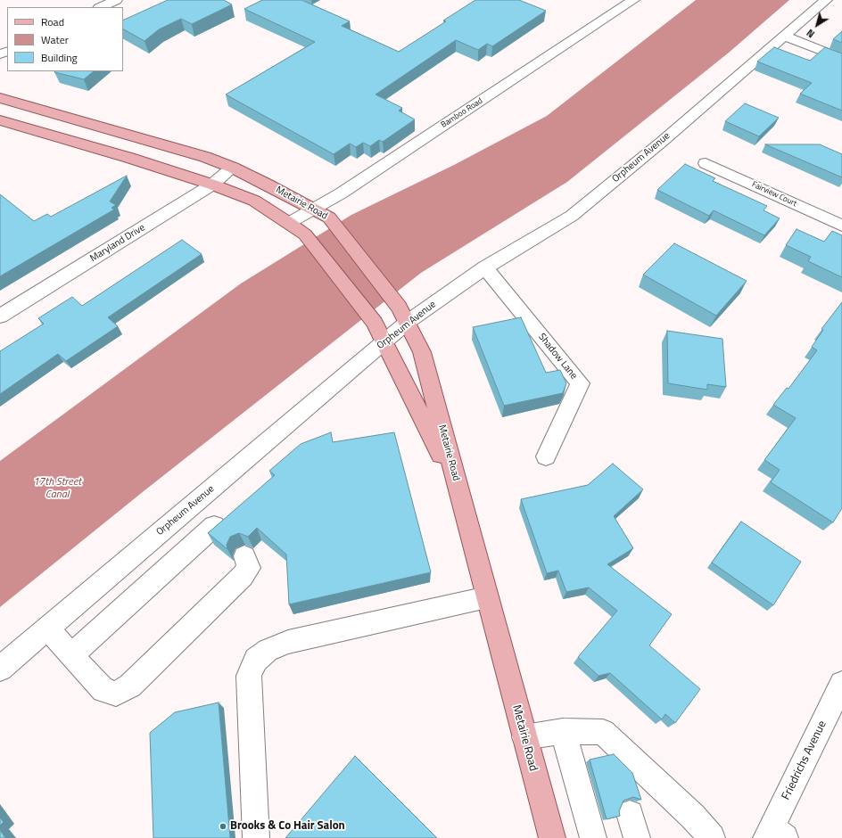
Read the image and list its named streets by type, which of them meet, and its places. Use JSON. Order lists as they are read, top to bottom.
{
  "streets": {
    "main road": ["Metairie Road"],
    "street": [
      "Bamboo Road",
      "Orpheum Avenue",
      "Fairview Court",
      "Maryland Drive",
      "Shadow Lane",
      "Friedrichs Avenue"
    ]
  },
  "crossings": [
    ["Bamboo Road", "Metairie Road"],
    ["Orpheum Avenue", "Metairie Road"],
    ["Orpheum Avenue", "Shadow Lane"],
    ["Metairie Road", "Maryland Drive"]
  ],
  "water": ["17th Street Canal"],
  "places": ["Brooks & Co Hair Salon"],
  "legend": ["Road", "Water", "Building"],
  "north": "bottom left"
}
